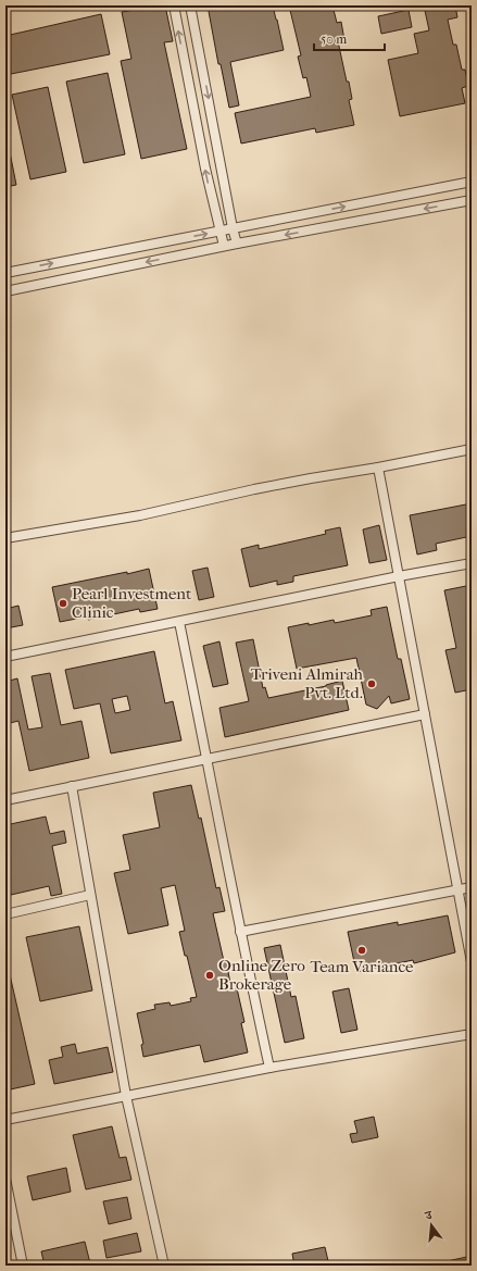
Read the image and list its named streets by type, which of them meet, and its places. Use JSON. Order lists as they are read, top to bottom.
{
  "places": [
    "Pearl Investment Clinic",
    "Triveni Almirah Pvt. Ltd.",
    "Team Variance",
    "Online Zero Brokerage"
  ],
  "scale_bar": "50 m",
  "north": "top"
}
